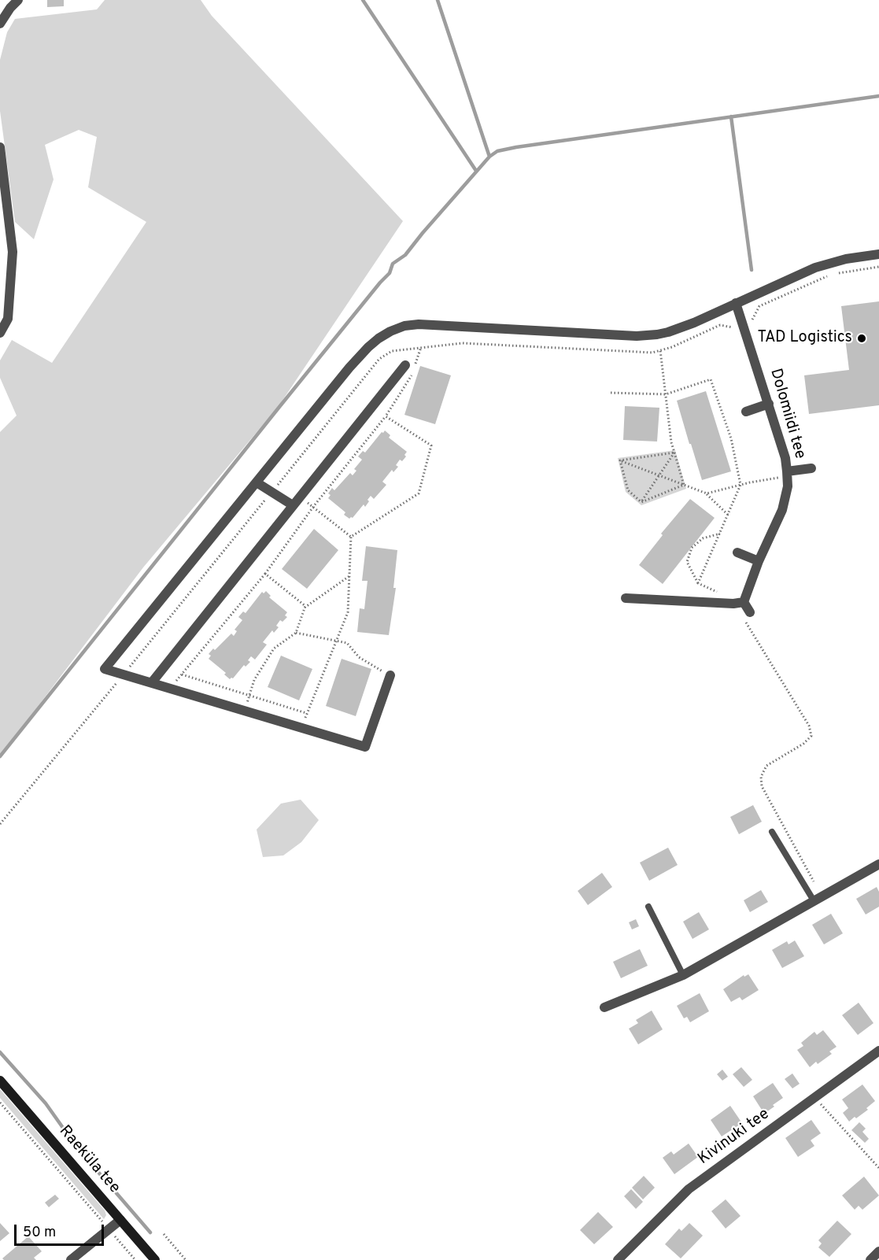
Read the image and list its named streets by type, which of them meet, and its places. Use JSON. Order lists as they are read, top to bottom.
{
  "streets": {
    "street": ["Dolomiidi tee", "Kivinuki tee", "Raeküla tee"]
  },
  "places": ["TAD Logistics"],
  "scale_bar": "50 m"
}
